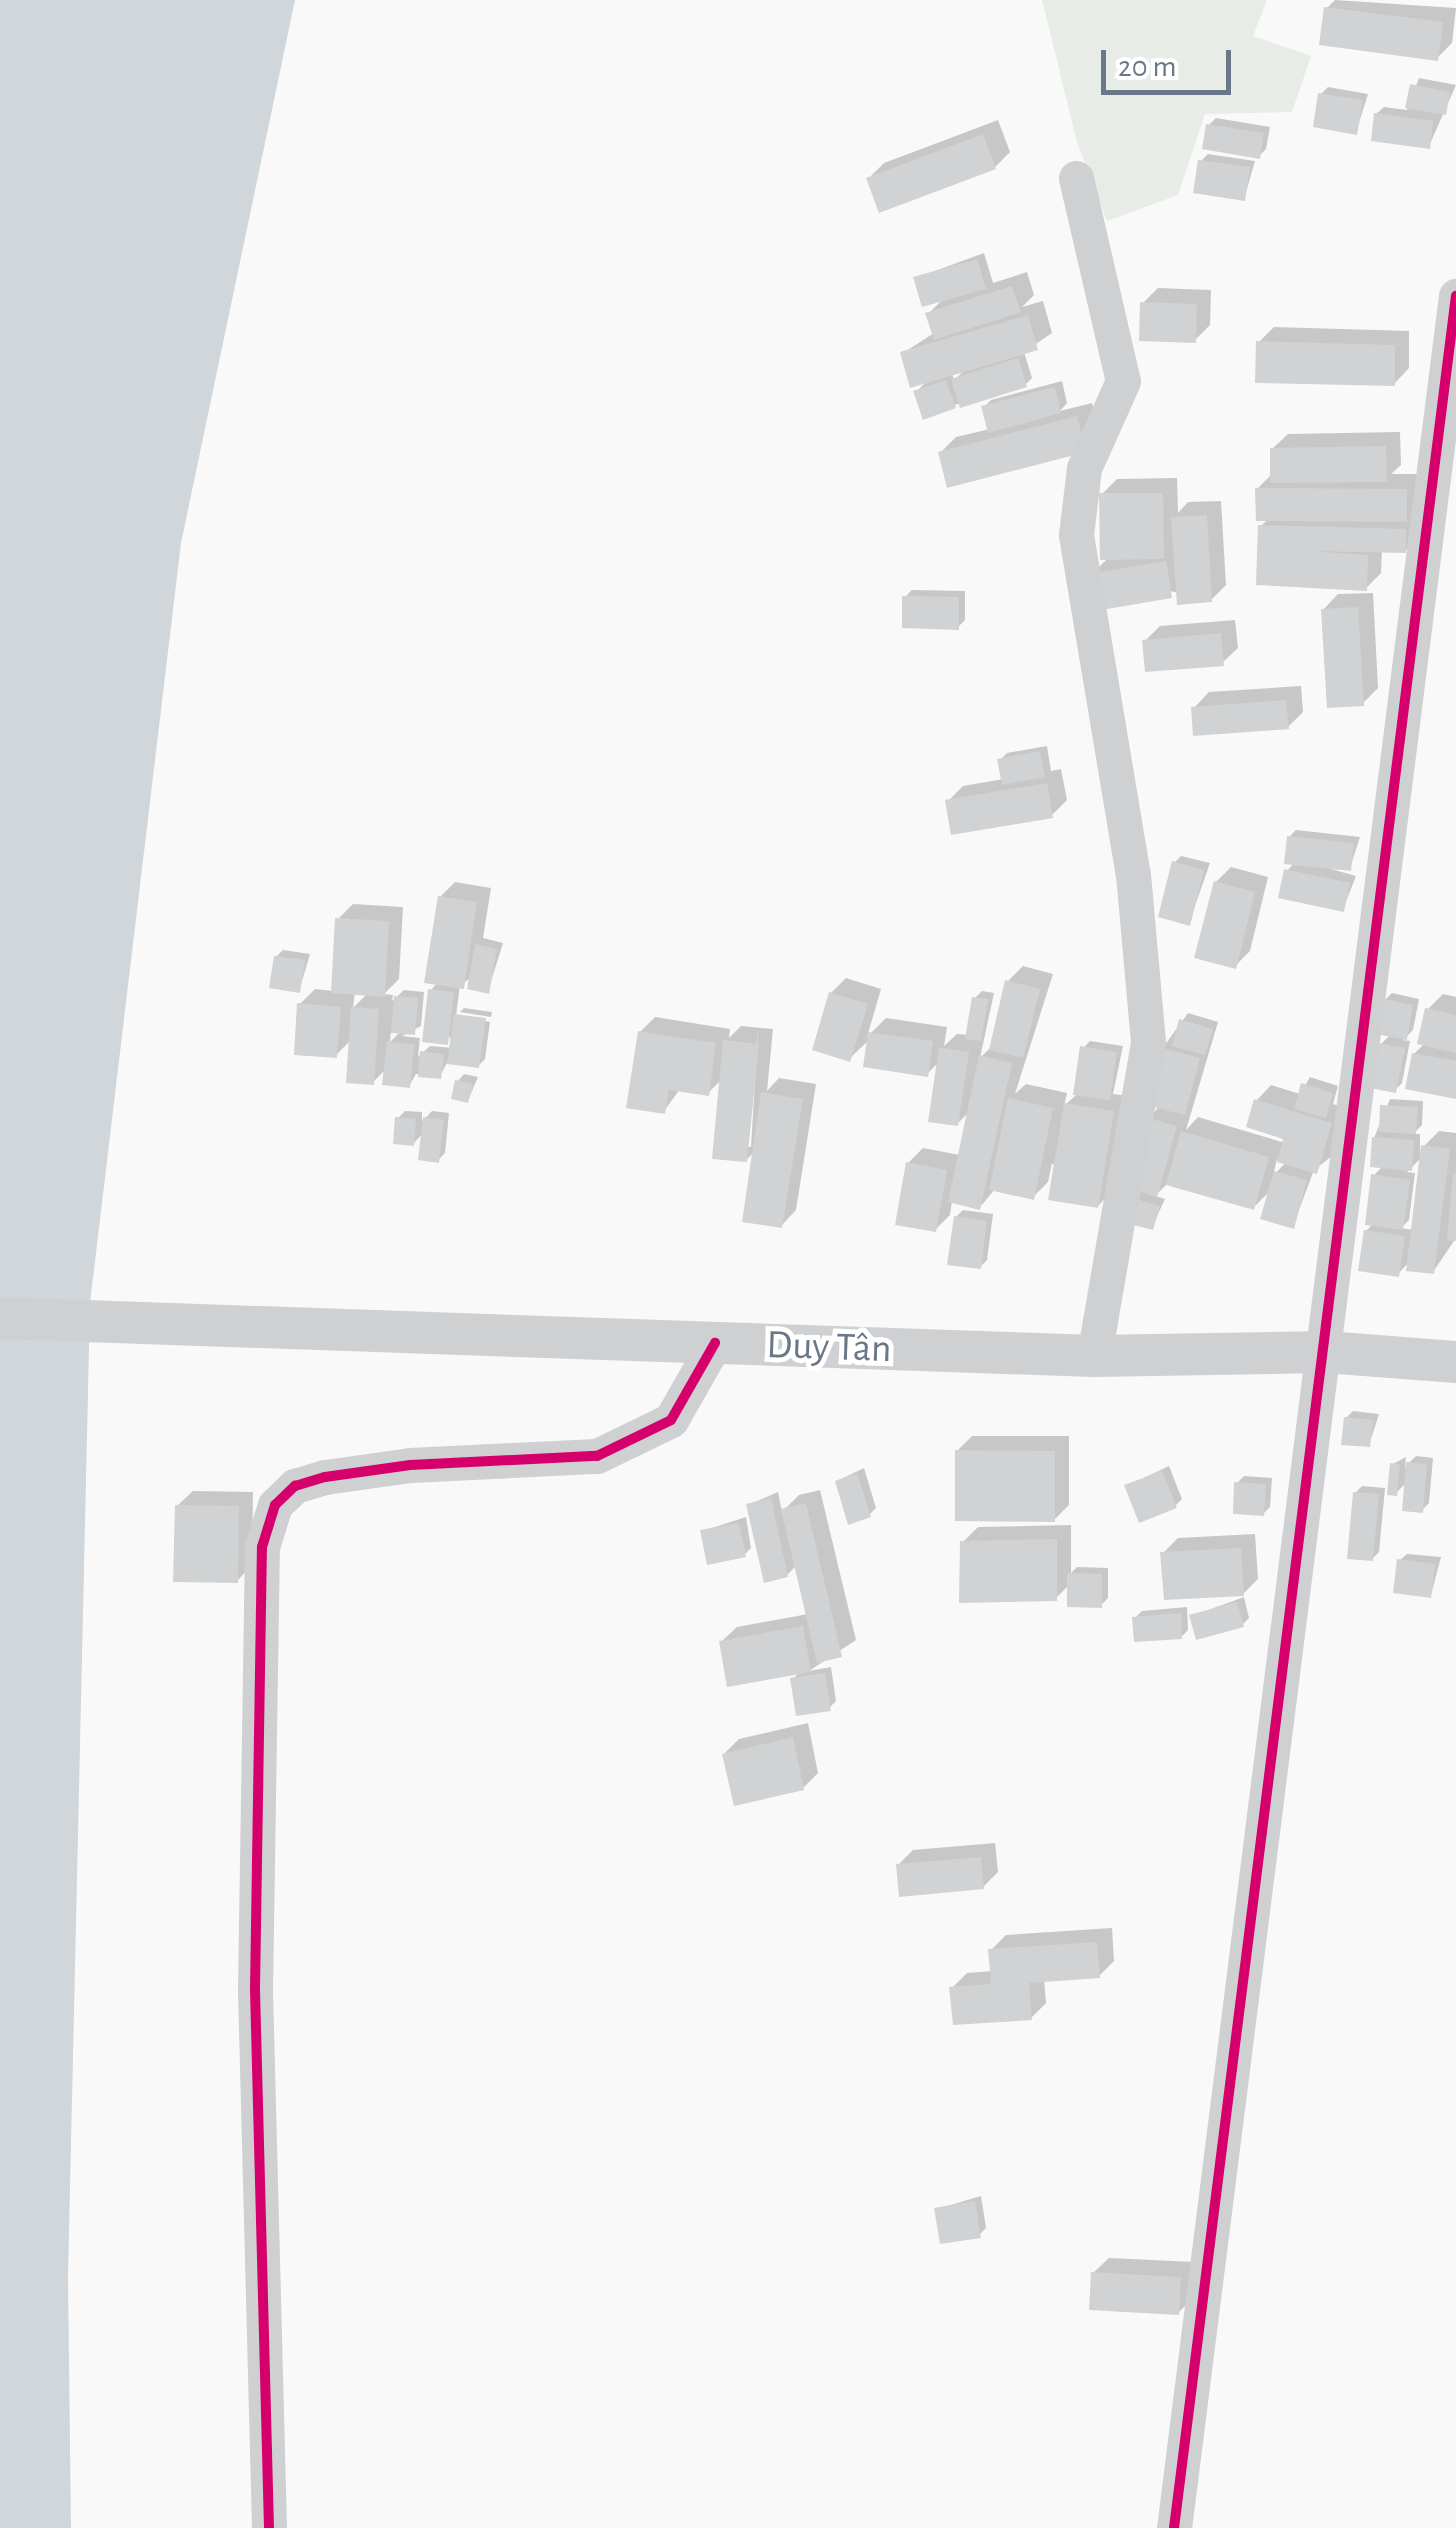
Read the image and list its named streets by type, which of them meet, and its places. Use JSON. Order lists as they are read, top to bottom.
{
  "streets": {
    "street": ["Duy Tân"]
  },
  "scale_bar": "20 m"
}
